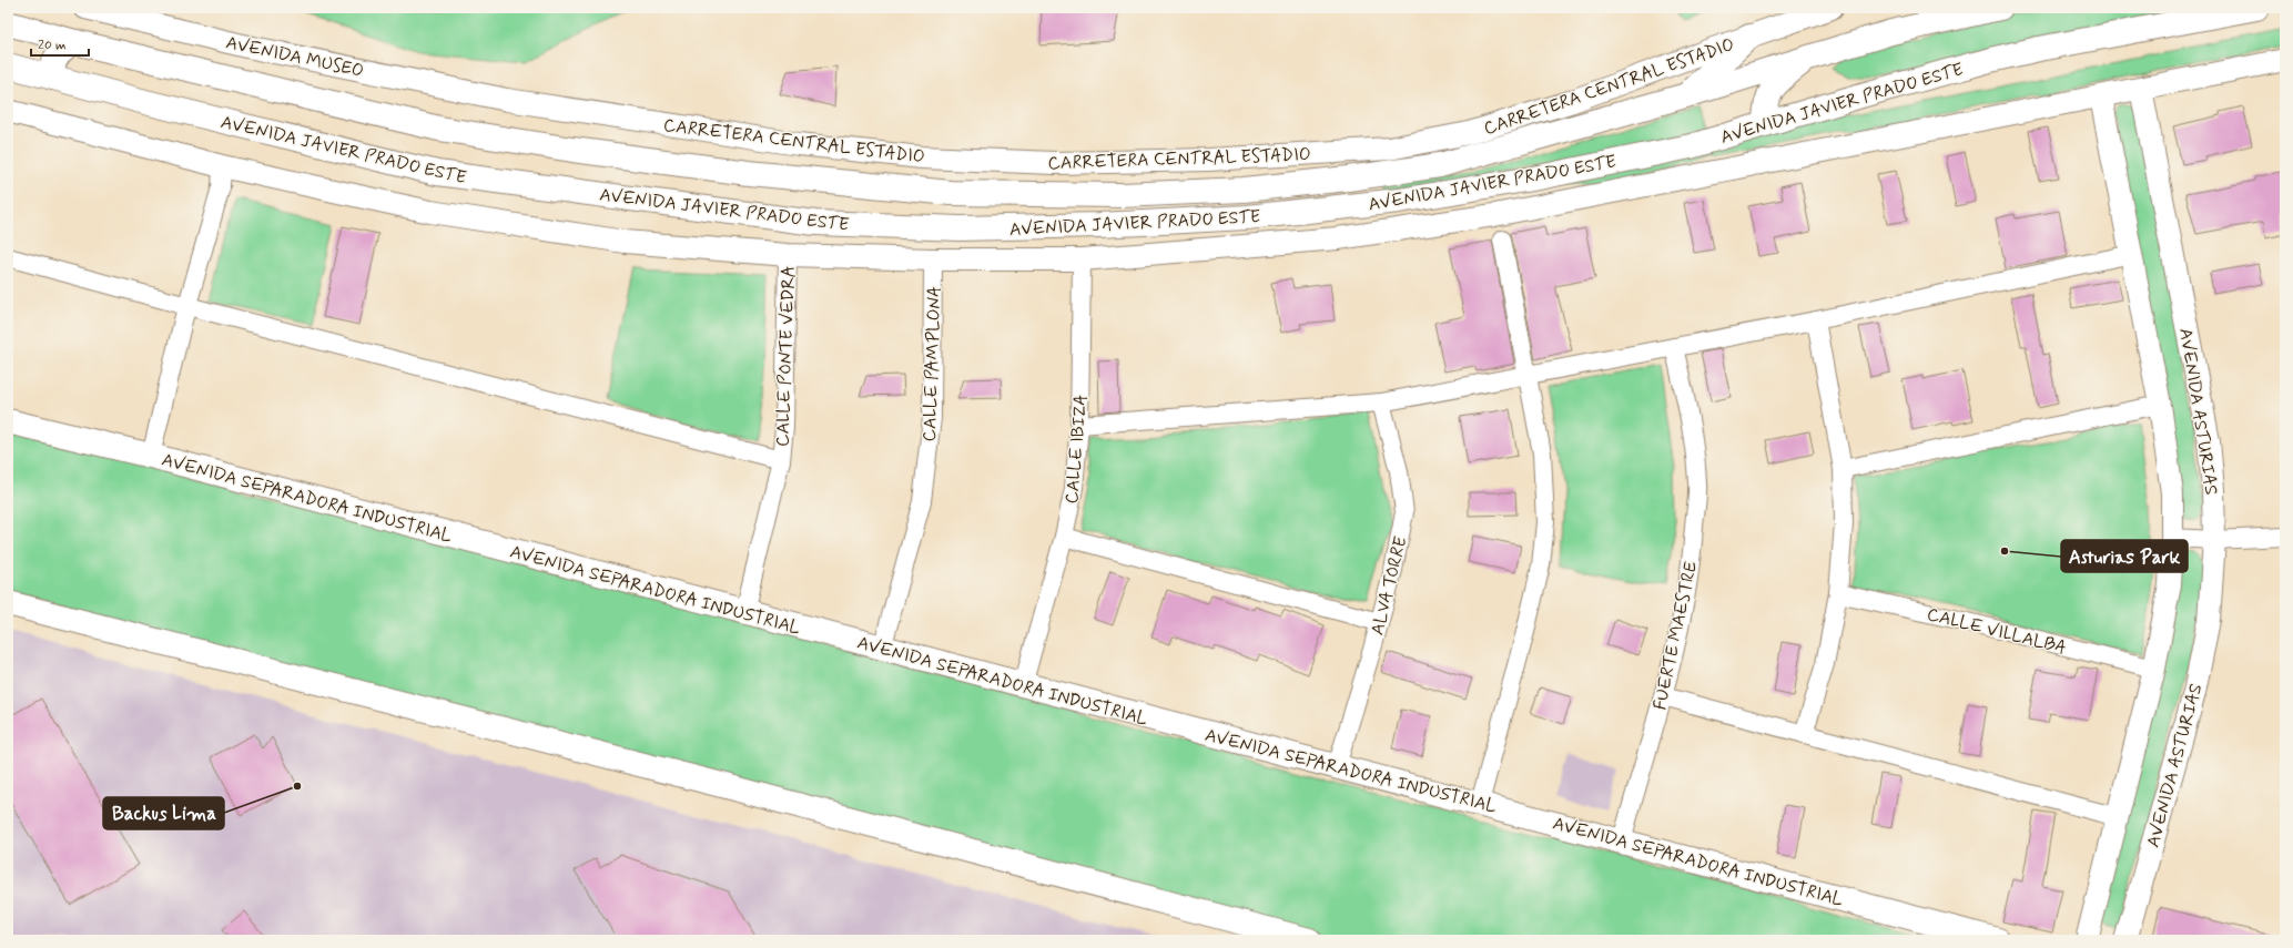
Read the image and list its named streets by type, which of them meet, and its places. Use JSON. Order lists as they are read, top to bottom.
{
  "streets": {
    "main road": ["AVENIDA JAVIER PRADO ESTE", "AVENIDA SEPARADORA INDUSTRIAL"],
    "street": [
      "AVENIDA MUSEO",
      "CARRETERA CENTRAL ESTADIO",
      "CALLE PONTE VEDRA",
      "CALLE PAMPLONA",
      "AVENIDA ASTURIAS",
      "CALLE IBIZA",
      "ALVA TORRE",
      "CALLE VILLALBA",
      "FUERTE MAESTRE"
    ]
  },
  "crossings": [
    ["AVENIDA MUSEO", "CARRETERA CENTRAL ESTADIO"],
    ["CALLE PONTE VEDRA", "AVENIDA SEPARADORA INDUSTRIAL"],
    ["CALLE PAMPLONA", "AVENIDA SEPARADORA INDUSTRIAL"],
    ["CALLE IBIZA", "AVENIDA SEPARADORA INDUSTRIAL"],
    ["AVENIDA SEPARADORA INDUSTRIAL", "ALVA TORRE"],
    ["AVENIDA SEPARADORA INDUSTRIAL", "FUERTE MAESTRE"]
  ],
  "places": ["Asturias Park", "Backus Lima"],
  "scale_bar": "20 m"
}
